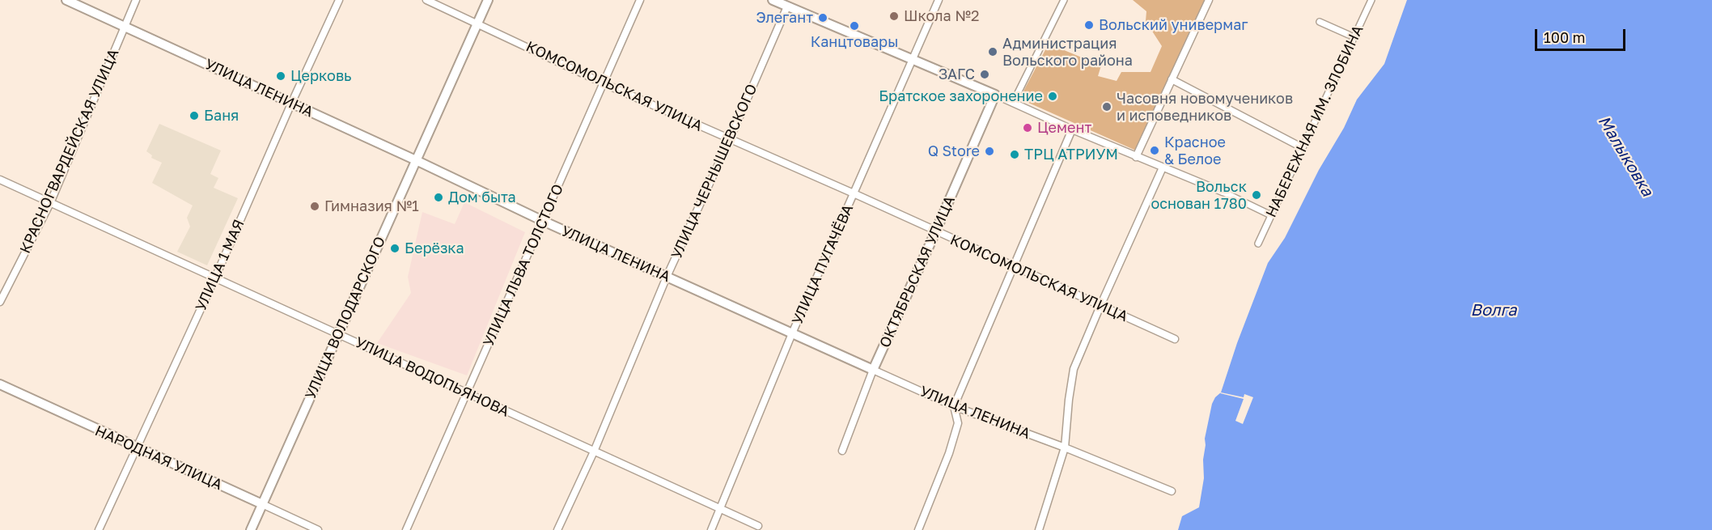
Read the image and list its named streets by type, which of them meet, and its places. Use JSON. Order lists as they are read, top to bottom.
{
  "streets": {
    "street": [
      "КОМСОМОЛЬСКАЯ УЛИЦА",
      "УЛИЦА ЛЕНИНА",
      "НАБЕРЕЖНАЯ ИМ. ЗЛОБИНА",
      "КРАСНОГВАРДЕЙСКАЯ УЛИЦА",
      "УЛИЦА ЧЕРНЫШЕВСКОГО",
      "УЛИЦА ПУГАЧЁВА",
      "УЛИЦА 1 МАЯ",
      "УЛИЦА ЛЬВА ТОЛСТОГО",
      "ОКТЯБРЬСКАЯ УЛИЦА",
      "УЛИЦА ВОЛОДАРСКОГО",
      "УЛИЦА ВОДОПЬЯНОВА",
      "НАРОДНАЯ УЛИЦА"
    ]
  },
  "crossings": [
    ["КОМСОМОЛЬСКАЯ УЛИЦА", "УЛИЦА ЧЕРНЫШЕВСКОГО"],
    ["КОМСОМОЛЬСКАЯ УЛИЦА", "УЛИЦА ПУГАЧЁВА"],
    ["КОМСОМОЛЬСКАЯ УЛИЦА", "УЛИЦА ЛЬВА ТОЛСТОГО"],
    ["КОМСОМОЛЬСКАЯ УЛИЦА", "ОКТЯБРЬСКАЯ УЛИЦА"],
    ["КОМСОМОЛЬСКАЯ УЛИЦА", "УЛИЦА ВОЛОДАРСКОГО"],
    ["УЛИЦА ЛЕНИНА", "КРАСНОГВАРДЕЙСКАЯ УЛИЦА"],
    ["УЛИЦА ЛЕНИНА", "УЛИЦА ЧЕРНЫШЕВСКОГО"],
    ["УЛИЦА ЛЕНИНА", "УЛИЦА ПУГАЧЁВА"],
    ["УЛИЦА ЛЕНИНА", "УЛИЦА 1 МАЯ"],
    ["УЛИЦА ЛЕНИНА", "УЛИЦА ЛЬВА ТОЛСТОГО"],
    ["УЛИЦА ЛЕНИНА", "ОКТЯБРЬСКАЯ УЛИЦА"],
    ["УЛИЦА ЛЕНИНА", "УЛИЦА ВОЛОДАРСКОГО"],
    ["КРАСНОГВАРДЕЙСКАЯ УЛИЦА", "УЛИЦА ВОДОПЬЯНОВА"],
    ["УЛИЦА ЧЕРНЫШЕВСКОГО", "УЛИЦА ВОДОПЬЯНОВА"],
    ["УЛИЦА ПУГАЧЁВА", "УЛИЦА ВОДОПЬЯНОВА"],
    ["УЛИЦА 1 МАЯ", "УЛИЦА ВОДОПЬЯНОВА"],
    ["УЛИЦА 1 МАЯ", "НАРОДНАЯ УЛИЦА"],
    ["УЛИЦА ЛЬВА ТОЛСТОГО", "УЛИЦА ВОДОПЬЯНОВА"],
    ["УЛИЦА ВОЛОДАРСКОГО", "УЛИЦА ВОДОПЬЯНОВА"],
    ["УЛИЦА ВОЛОДАРСКОГО", "НАРОДНАЯ УЛИЦА"]
  ],
  "water": ["Малыковка", "Волга"],
  "places": [
    "Школа №2",
    "Элегант",
    "Вольский универмаг",
    "Канцтовары",
    "Администрация Вольского района",
    "ЗАГС",
    "Церковь",
    "Братское захоронение",
    "Часовня новомучеников и исповедников",
    "Баня",
    "Цемент",
    "Красное & Белое",
    "Q Store",
    "ТРЦ АТРИУМ",
    "Вольск основан 1780",
    "Дом быта",
    "Гимназия №1",
    "Берёзка"
  ],
  "scale_bar": "100 m"
}
